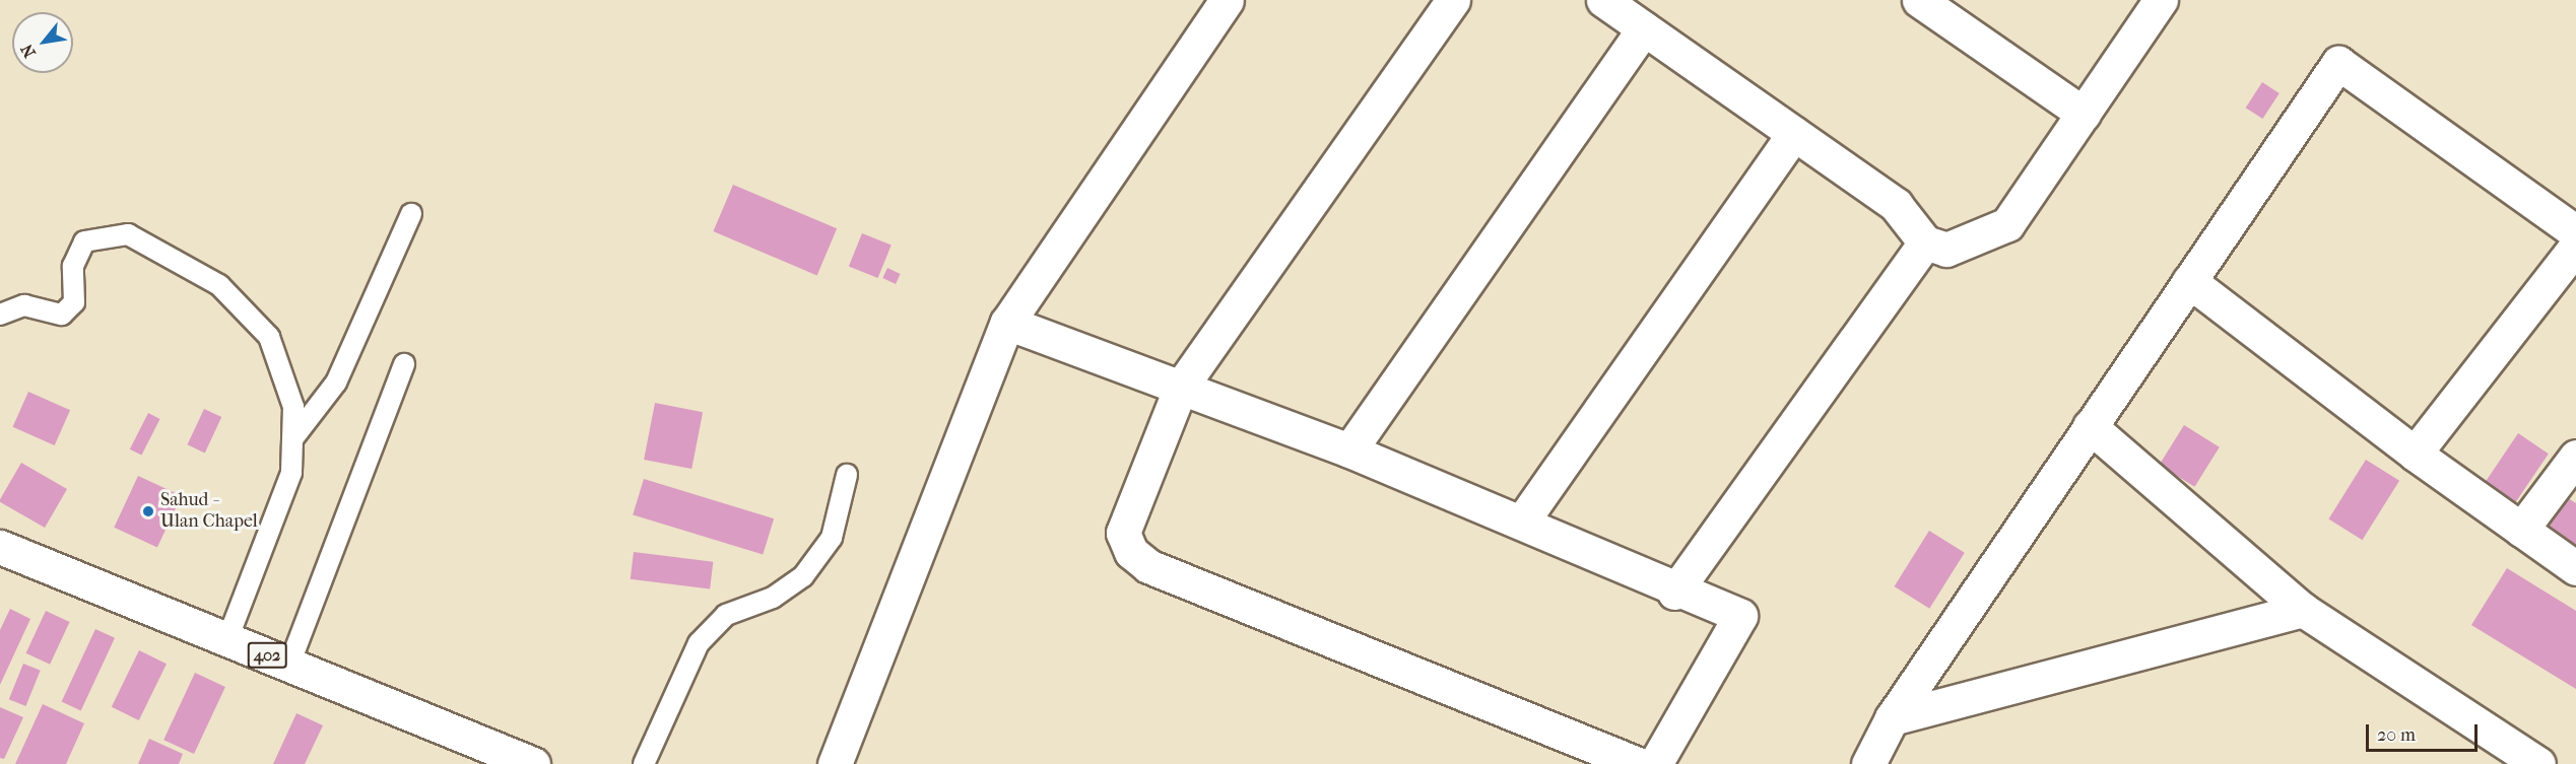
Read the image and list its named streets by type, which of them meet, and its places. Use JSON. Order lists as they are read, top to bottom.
{
  "streets": {
    "street": ["402"]
  },
  "places": ["Sahud - Ulan Chapel"],
  "scale_bar": "20 m",
  "north": "bottom left"
}
